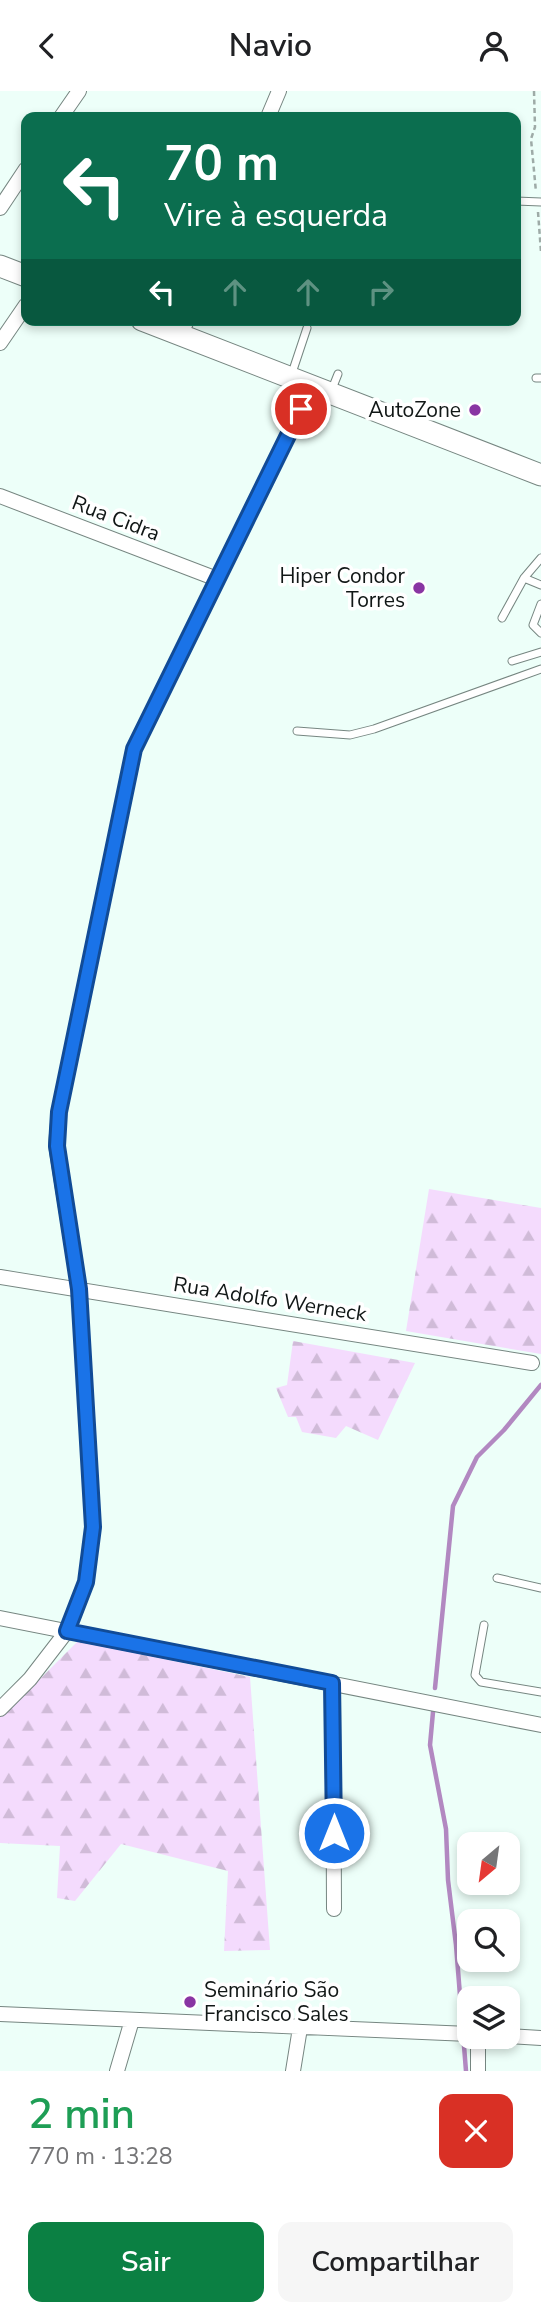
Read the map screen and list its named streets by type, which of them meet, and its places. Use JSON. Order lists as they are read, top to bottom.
{
  "streets": {
    "street": ["Rua Cidra", "Rua Adolfo Werneck"]
  },
  "places": ["AutoZone", "Hiper Condor Torres", "Seminário São Francisco Sales"],
  "north": "bottom left",
  "page": {
    "header": "Navio",
    "turn": ["70 m", "Vire à esquerda"],
    "heading": ["2 min", "770 m · 13:28"],
    "buttons": ["Sair", "Compartilhar"]
  }
}
